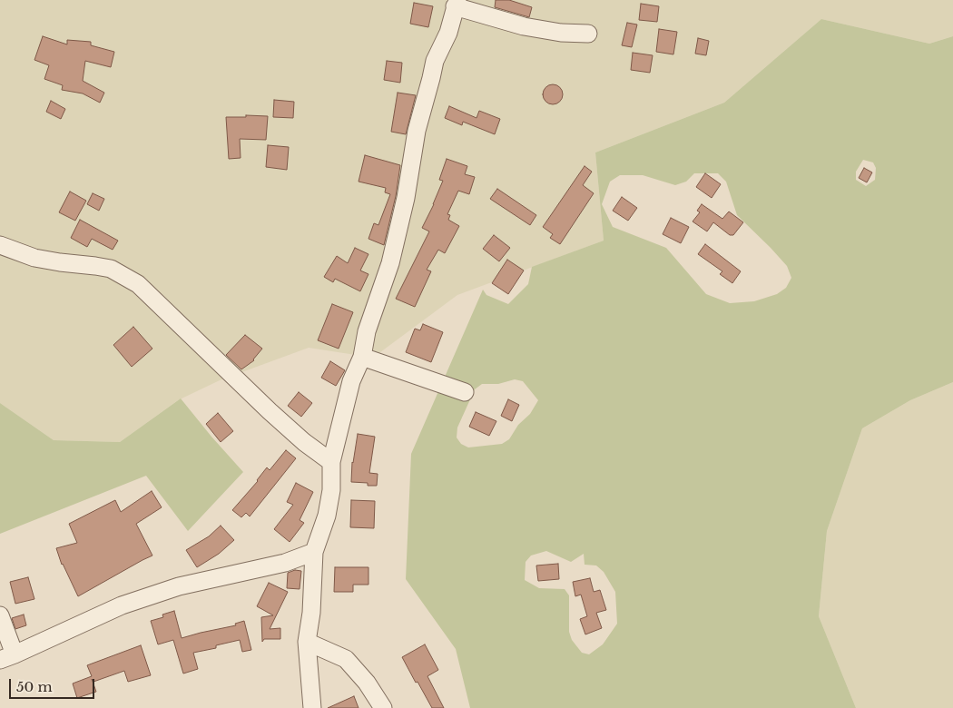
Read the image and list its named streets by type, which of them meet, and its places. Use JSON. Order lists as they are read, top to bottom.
{
  "scale_bar": "50 m"
}
